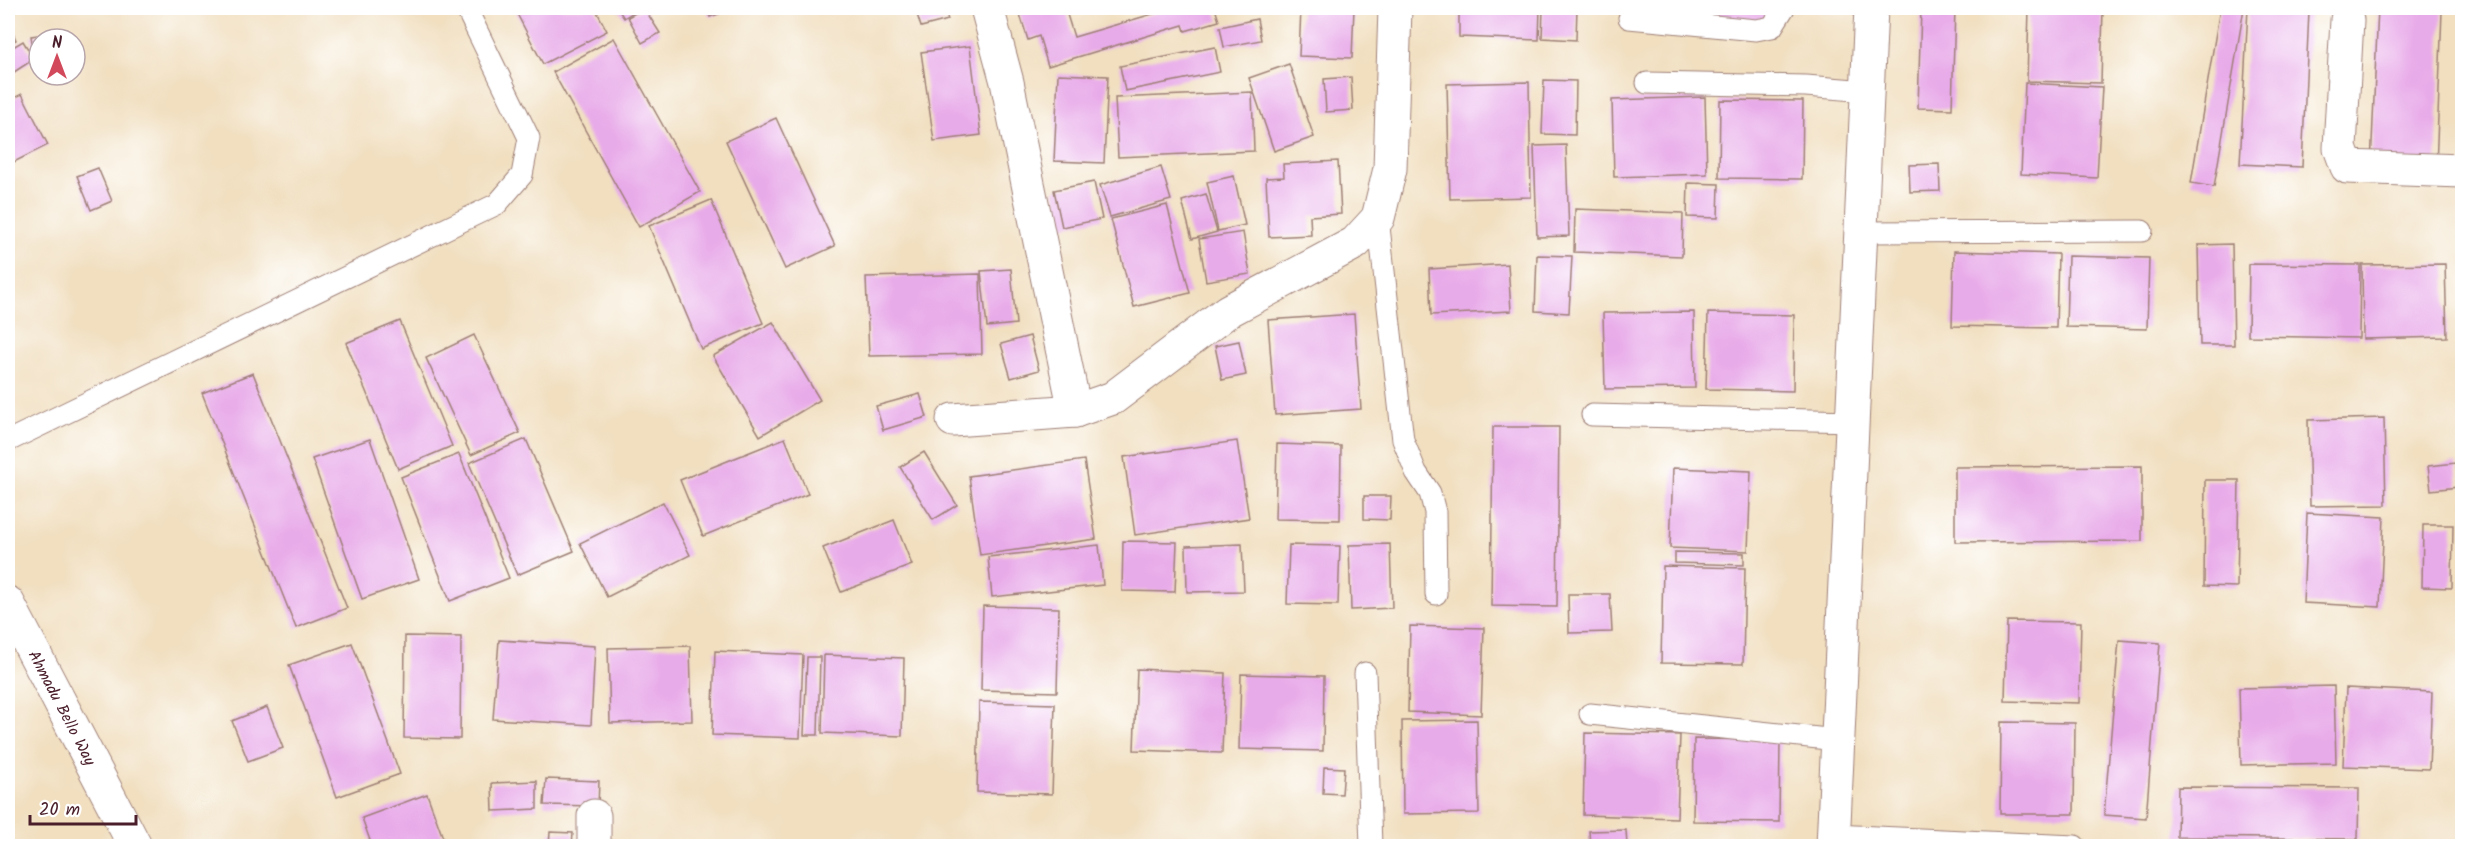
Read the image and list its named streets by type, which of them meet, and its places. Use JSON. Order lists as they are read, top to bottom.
{
  "streets": {
    "street": ["Ahmadu Bello Way"]
  },
  "scale_bar": "20 m",
  "north": "top"
}
